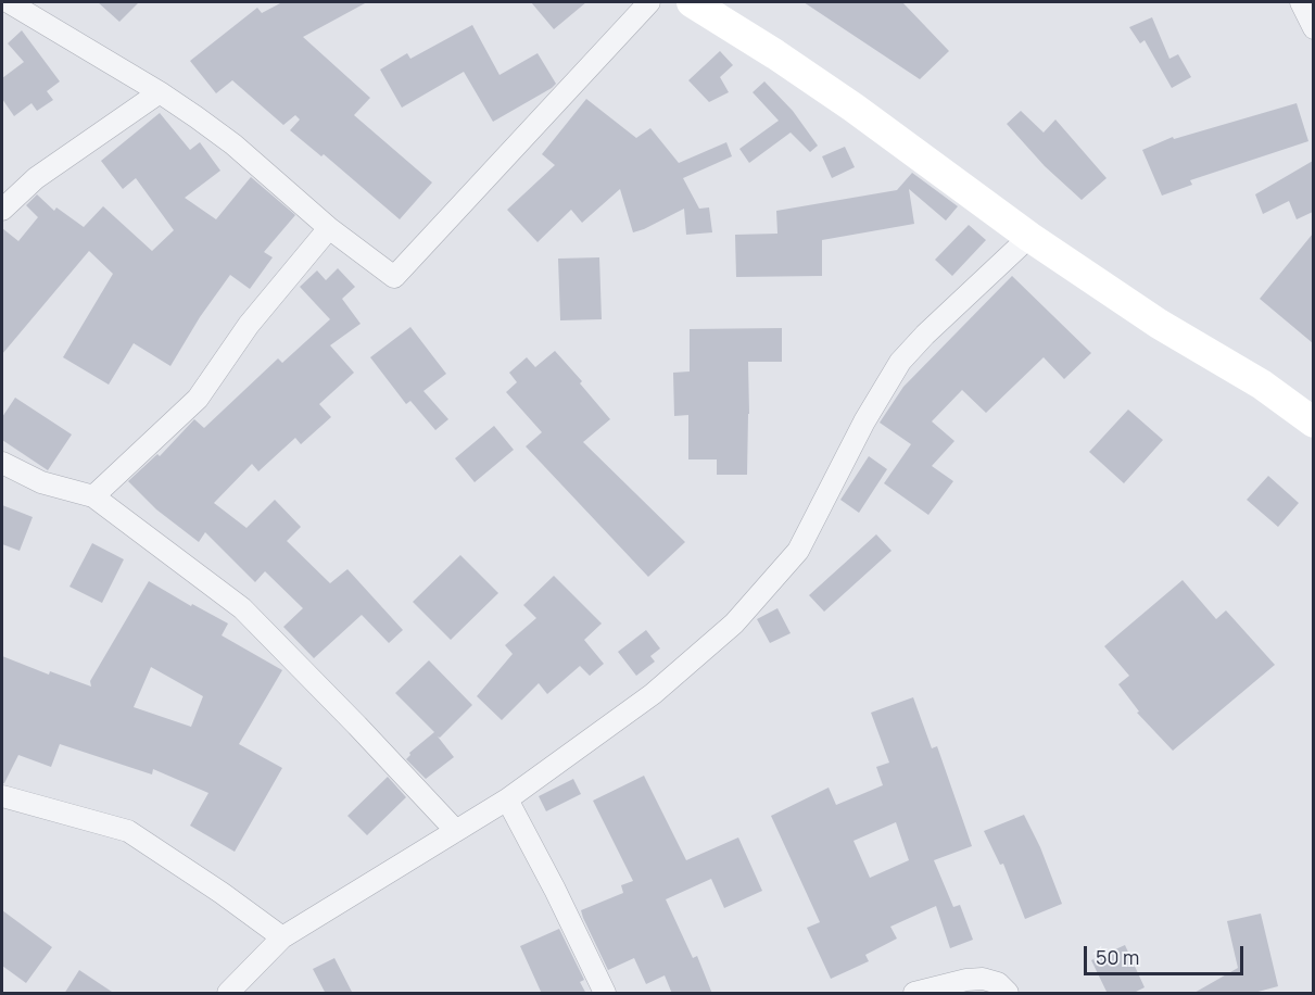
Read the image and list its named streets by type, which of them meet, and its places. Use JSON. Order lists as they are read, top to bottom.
{
  "scale_bar": "50 m"
}
